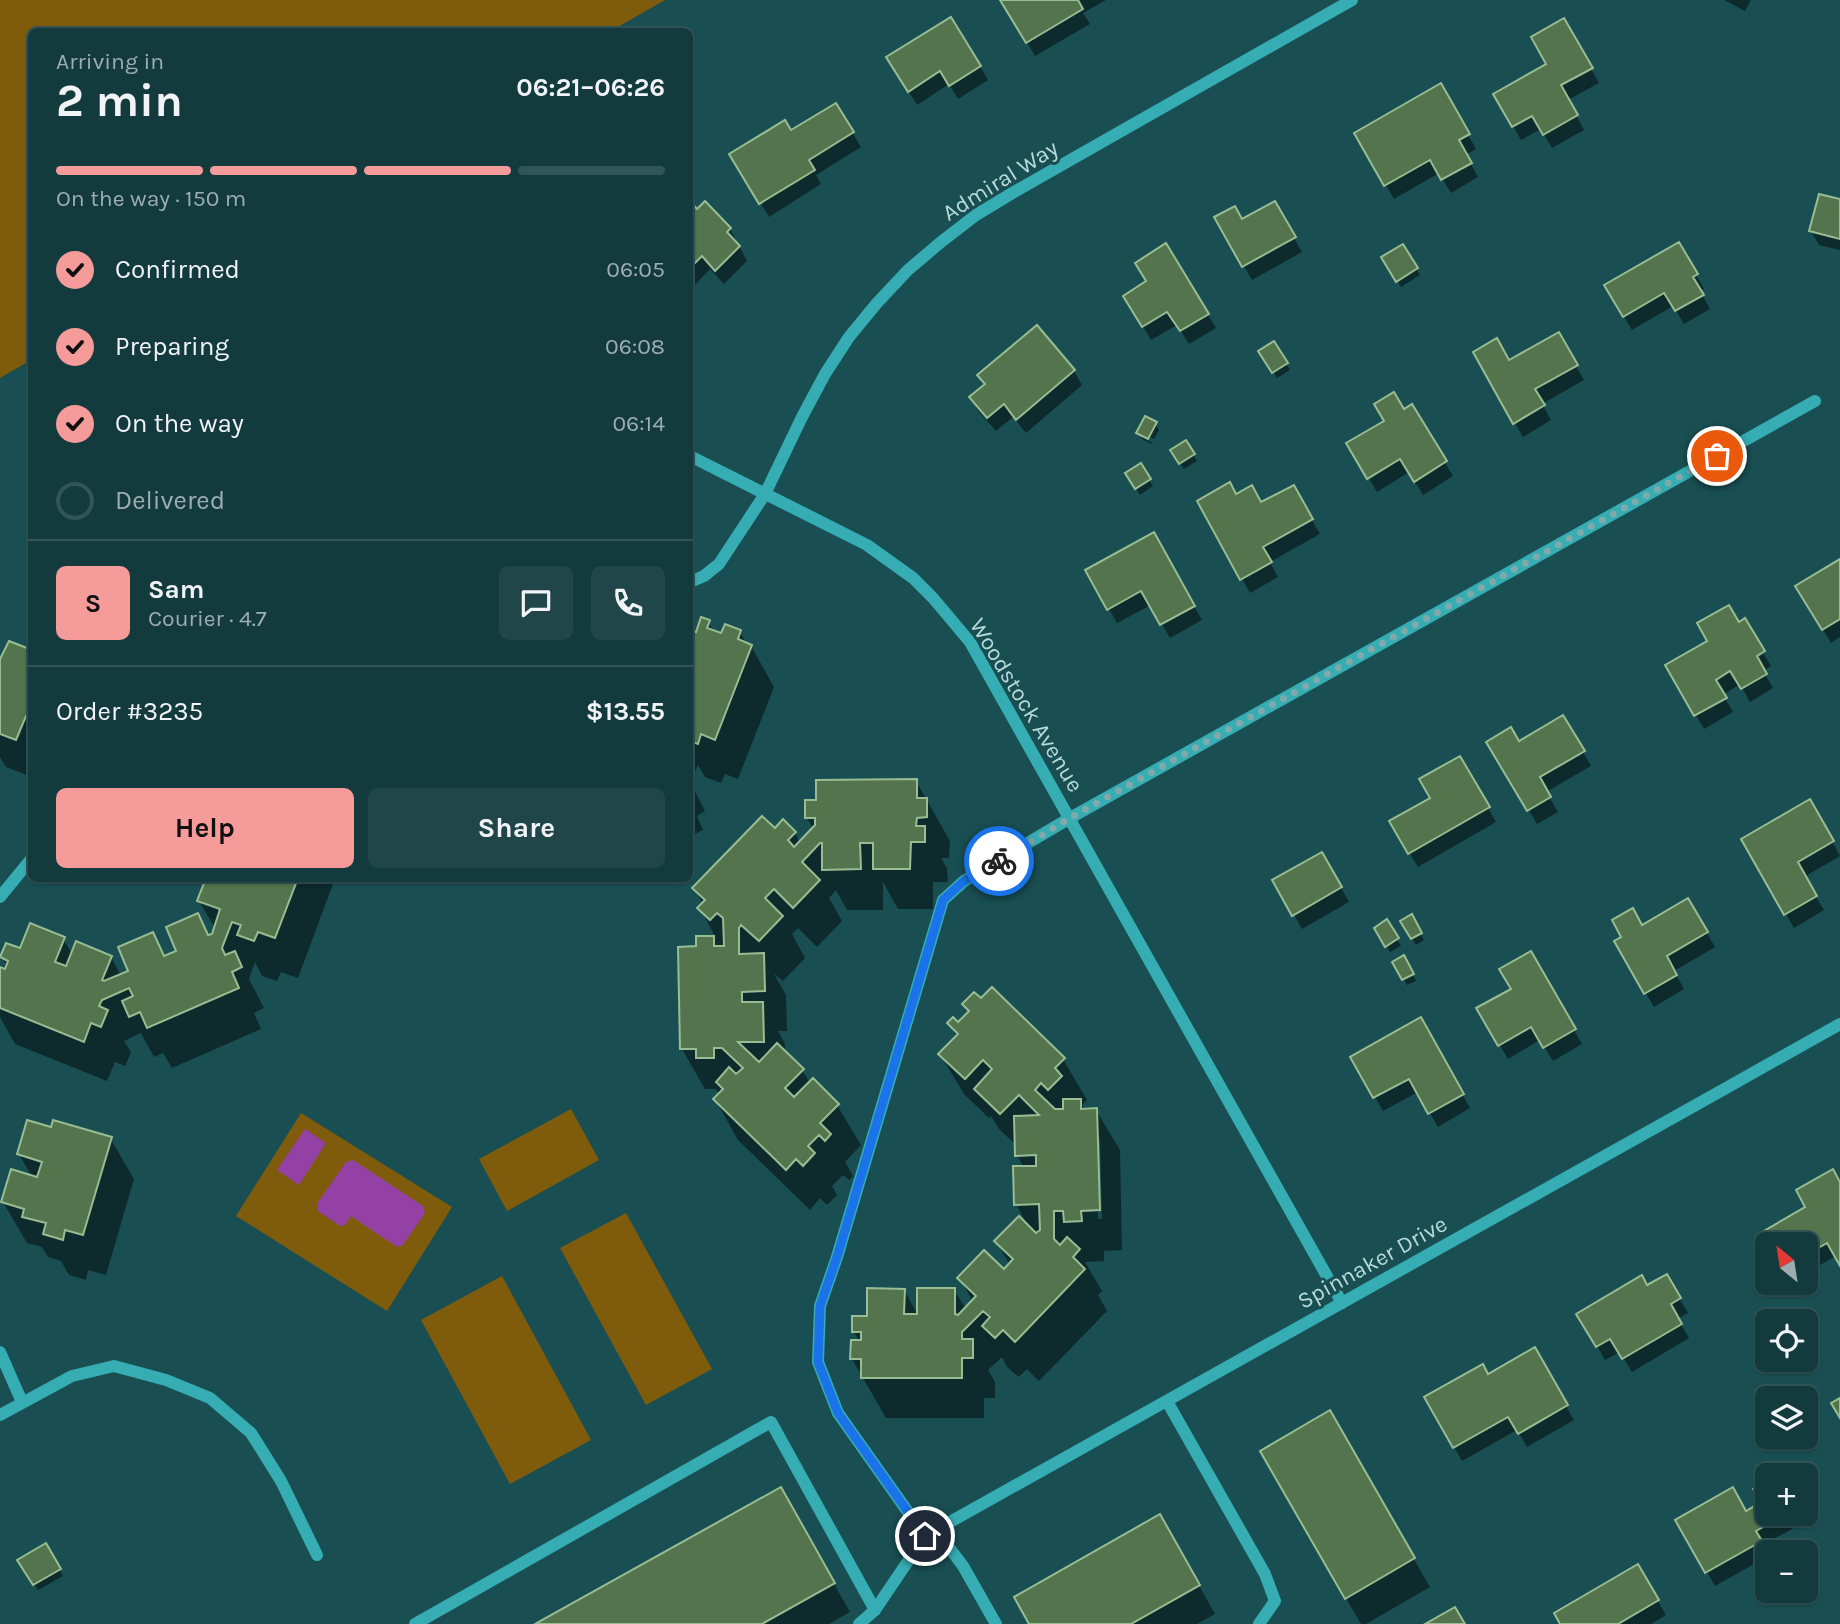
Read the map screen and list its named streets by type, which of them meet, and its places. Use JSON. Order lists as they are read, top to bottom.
{
  "streets": {
    "street": ["Admiral Way", "Woodstock Avenue", "Spinnaker Drive"]
  },
  "crossings": [
    ["Admiral Way", "Woodstock Avenue"],
    ["Woodstock Avenue", "Spinnaker Drive"]
  ],
  "north": "top left",
  "page": {
    "heading": ["2 min", "Arriving in", "06:21–06:26"],
    "panel": [
      "Sam",
      "Courier · 4.7",
      "Order #3235",
      "$13.55"
    ],
    "bar": "On the way · 150 m",
    "list": [
      ["Confirmed", "06:05"],
      ["Preparing", "06:08"],
      ["On the way", "06:14"],
      "Delivered"
    ],
    "round": "S",
    "buttons": ["Help", "Share"],
    "map_buttons": ["+", "−"]
  }
}
